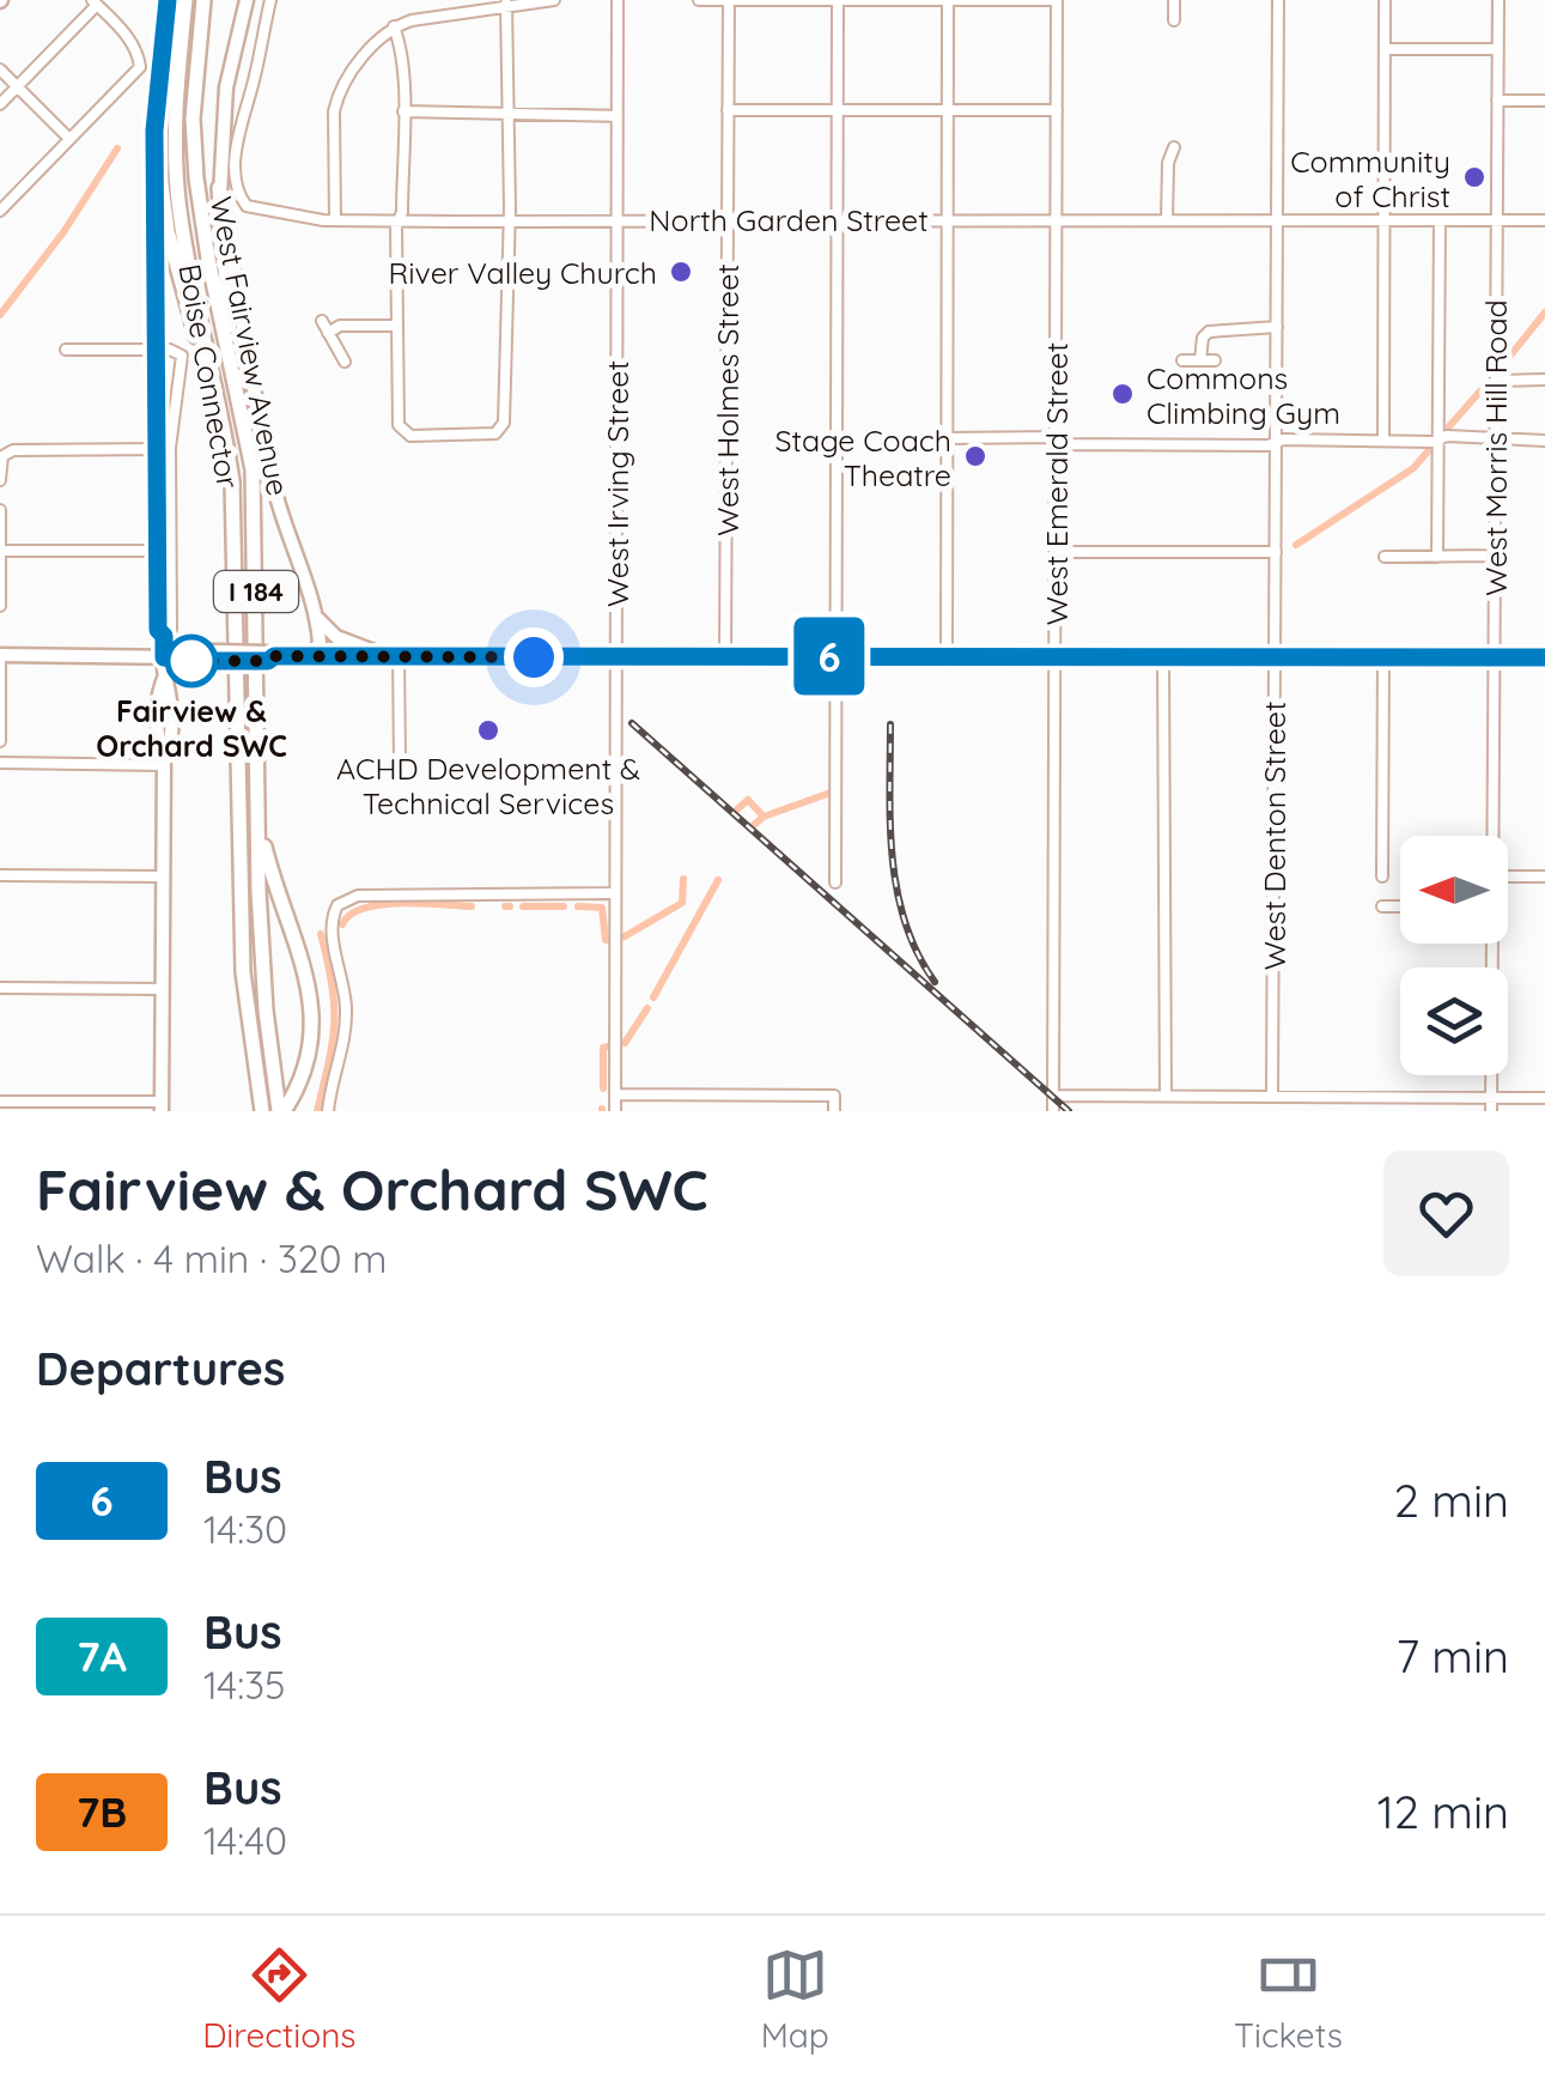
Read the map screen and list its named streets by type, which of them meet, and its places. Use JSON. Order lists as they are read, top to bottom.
{
  "streets": {
    "highway": ["Boise Connector", "I 184"],
    "main road": ["West Fairview Avenue"],
    "street": [
      "North Garden Street",
      "West Holmes Street",
      "West Morris Hill Road",
      "West Irving Street",
      "West Emerald Street",
      "West Denton Street"
    ]
  },
  "crossings": [
    ["North Garden Street", "West Holmes Street"],
    ["North Garden Street", "West Morris Hill Road"],
    ["North Garden Street", "West Irving Street"],
    ["North Garden Street", "West Emerald Street"],
    ["North Garden Street", "West Denton Street"]
  ],
  "places": [
    "Community of Christ",
    "River Valley Church",
    "Commons Climbing Gym",
    "Stage Coach Theatre",
    "Fairview & Orchard SWC",
    "ACHD Development & Technical Services"
  ],
  "lines": ["bus line 6"],
  "north": "left",
  "page": {
    "on_map": "6",
    "heading": [
      ["Fairview & Orchard SWC", "Walk · 4 min · 320 m"],
      "Departures"
    ],
    "list": [
      {
        "mark": "6",
        "name": "Bus",
        "note": "14:30",
        "value": "2 min"
      },
      {
        "mark": "7A",
        "name": "Bus",
        "note": "14:35",
        "value": "7 min"
      },
      {
        "mark": "7B",
        "name": "Bus",
        "note": "14:40",
        "value": "12 min"
      }
    ],
    "tabs": ["Directions", "Map", "Tickets"]
  }
}
